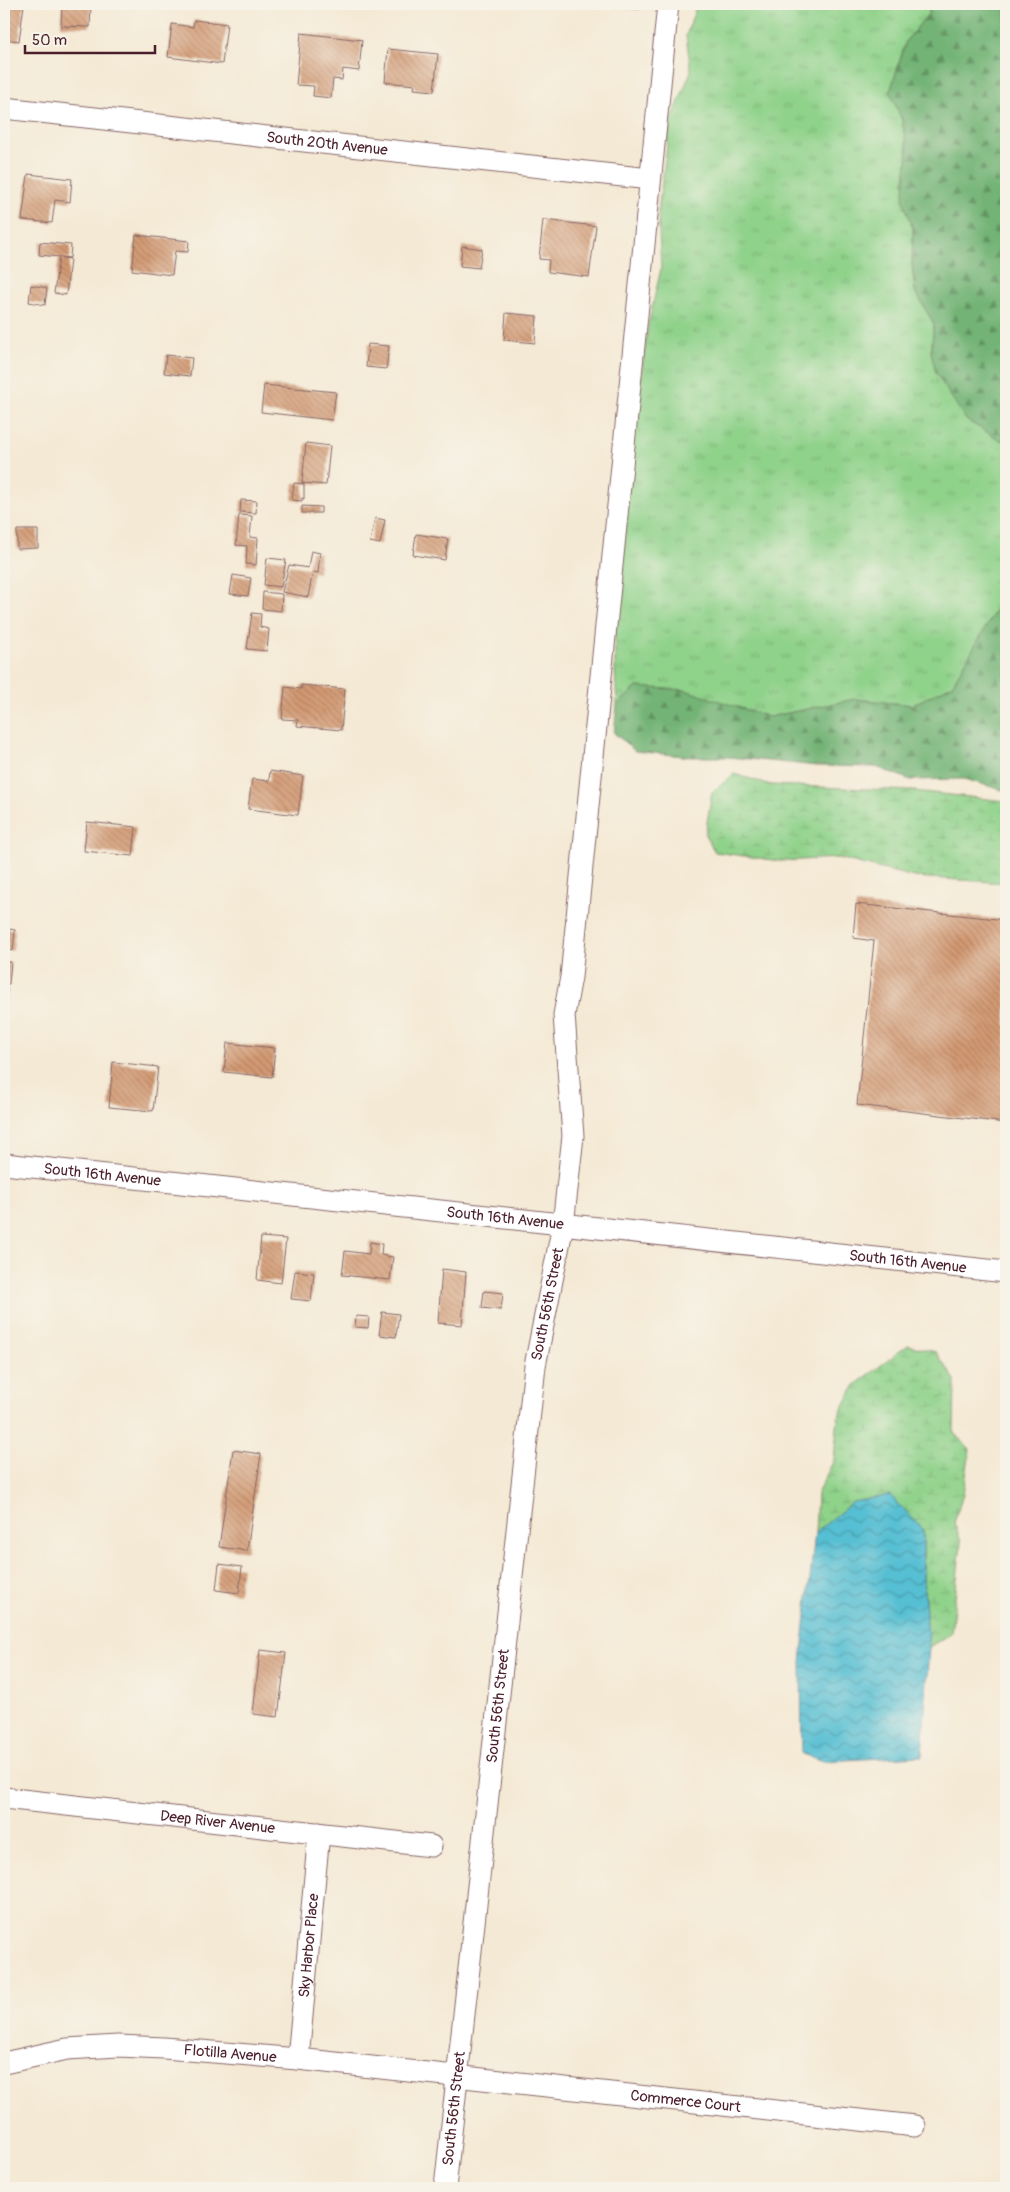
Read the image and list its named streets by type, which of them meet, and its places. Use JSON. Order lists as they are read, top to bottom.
{
  "streets": {
    "street": [
      "South 20th Avenue",
      "South 16th Avenue",
      "South 56th Street",
      "Deep River Avenue",
      "Sky Harbor Place",
      "Flotilla Avenue",
      "Commerce Court"
    ]
  },
  "crossings": [
    ["South 20th Avenue", "South 56th Street"],
    ["South 16th Avenue", "South 56th Street"],
    ["South 56th Street", "Flotilla Avenue"],
    ["South 56th Street", "Commerce Court"],
    ["Deep River Avenue", "Sky Harbor Place"],
    ["Sky Harbor Place", "Flotilla Avenue"],
    ["Flotilla Avenue", "Commerce Court"]
  ],
  "scale_bar": "50 m"
}
